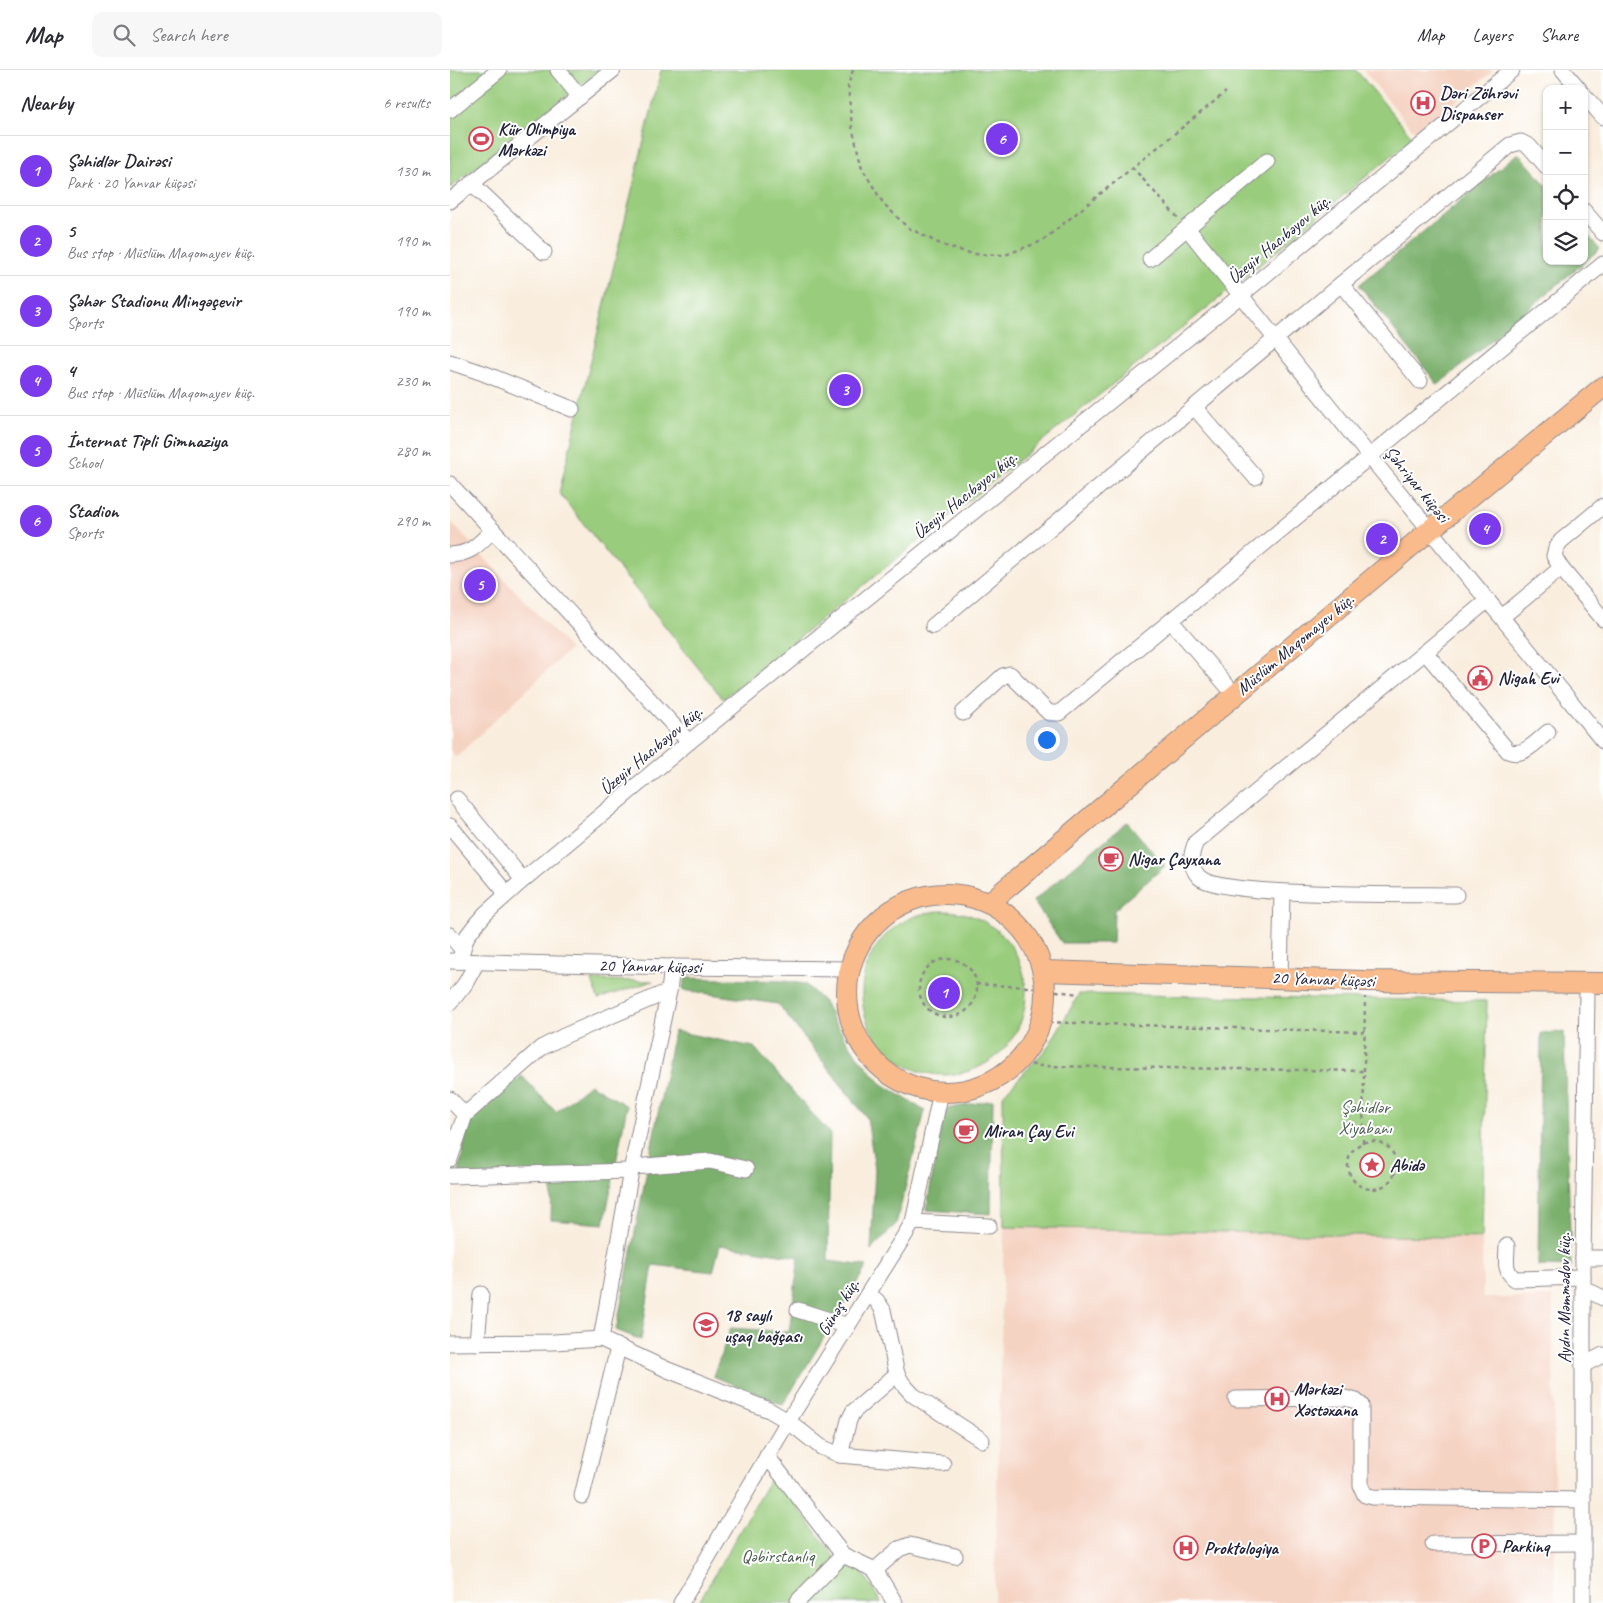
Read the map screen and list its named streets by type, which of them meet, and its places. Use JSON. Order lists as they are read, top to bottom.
{
  "streets": {
    "main road": ["Müslüm Maqomayev küç.", "20 Yanvar küçəsi"],
    "street": [
      "Üzeyir Hacıbəyov küç.",
      "Şəhriyar küçəsi",
      "Aydın Məmmədov küç.",
      "Günəş küç."
    ]
  },
  "crossings": [
    ["Üzeyir Hacıbəyov küç.", "Şəhriyar küçəsi"],
    ["Üzeyir Hacıbəyov küç.", "20 Yanvar küçəsi"],
    ["Şəhriyar küçəsi", "Müslüm Maqomayev küç."],
    ["20 Yanvar küçəsi", "Aydın Məmmədov küç."]
  ],
  "parks": ["Şəhidlər Xiyabanı", "Qəbirstanlıq"],
  "places": {
    "hospital": ["Dəri Zöhrəvi Dispanser", "Mərkəzi Xəstəxana", "Proktologiya"],
    "sports": ["Kür Olimpiya Mərkəzi"],
    "public building": ["Nigah Evi"],
    "cafe": ["Nigar Çayxana", "Miran Çay Evi"],
    "place": ["Abidə"],
    "school or university": ["18 saylı uşaq bağçası"],
    "parking": ["Parkinq"]
  },
  "page": {
    "header": "Map",
    "search": "Search here",
    "nav": ["Map", "Layers", "Share"],
    "heading": ["Nearby", "6 results"],
    "map_buttons": ["+", "−"],
    "pins": [
      "6",
      "3",
      "4",
      "2",
      "5",
      "1"
    ],
    "list": [
      {
        "mark": "1",
        "name": "Şəhidlər Dairəsi",
        "note": "Park · 20 Yanvar küçəsi",
        "value": "130 m"
      },
      {
        "mark": "2",
        "name": "5",
        "note": "Bus stop · Müslüm Maqomayev küç.",
        "value": "190 m"
      },
      {
        "mark": "3",
        "name": "Şəhər Stadionu Mingəçevir",
        "note": "Sports",
        "value": "190 m"
      },
      {
        "mark": "4",
        "name": "4",
        "note": "Bus stop · Müslüm Maqomayev küç.",
        "value": "230 m"
      },
      {
        "mark": "5",
        "name": "İnternat Tipli Gimnaziya",
        "note": "School",
        "value": "280 m"
      },
      {
        "mark": "6",
        "name": "Stadion",
        "note": "Sports",
        "value": "290 m"
      }
    ]
  }
}
